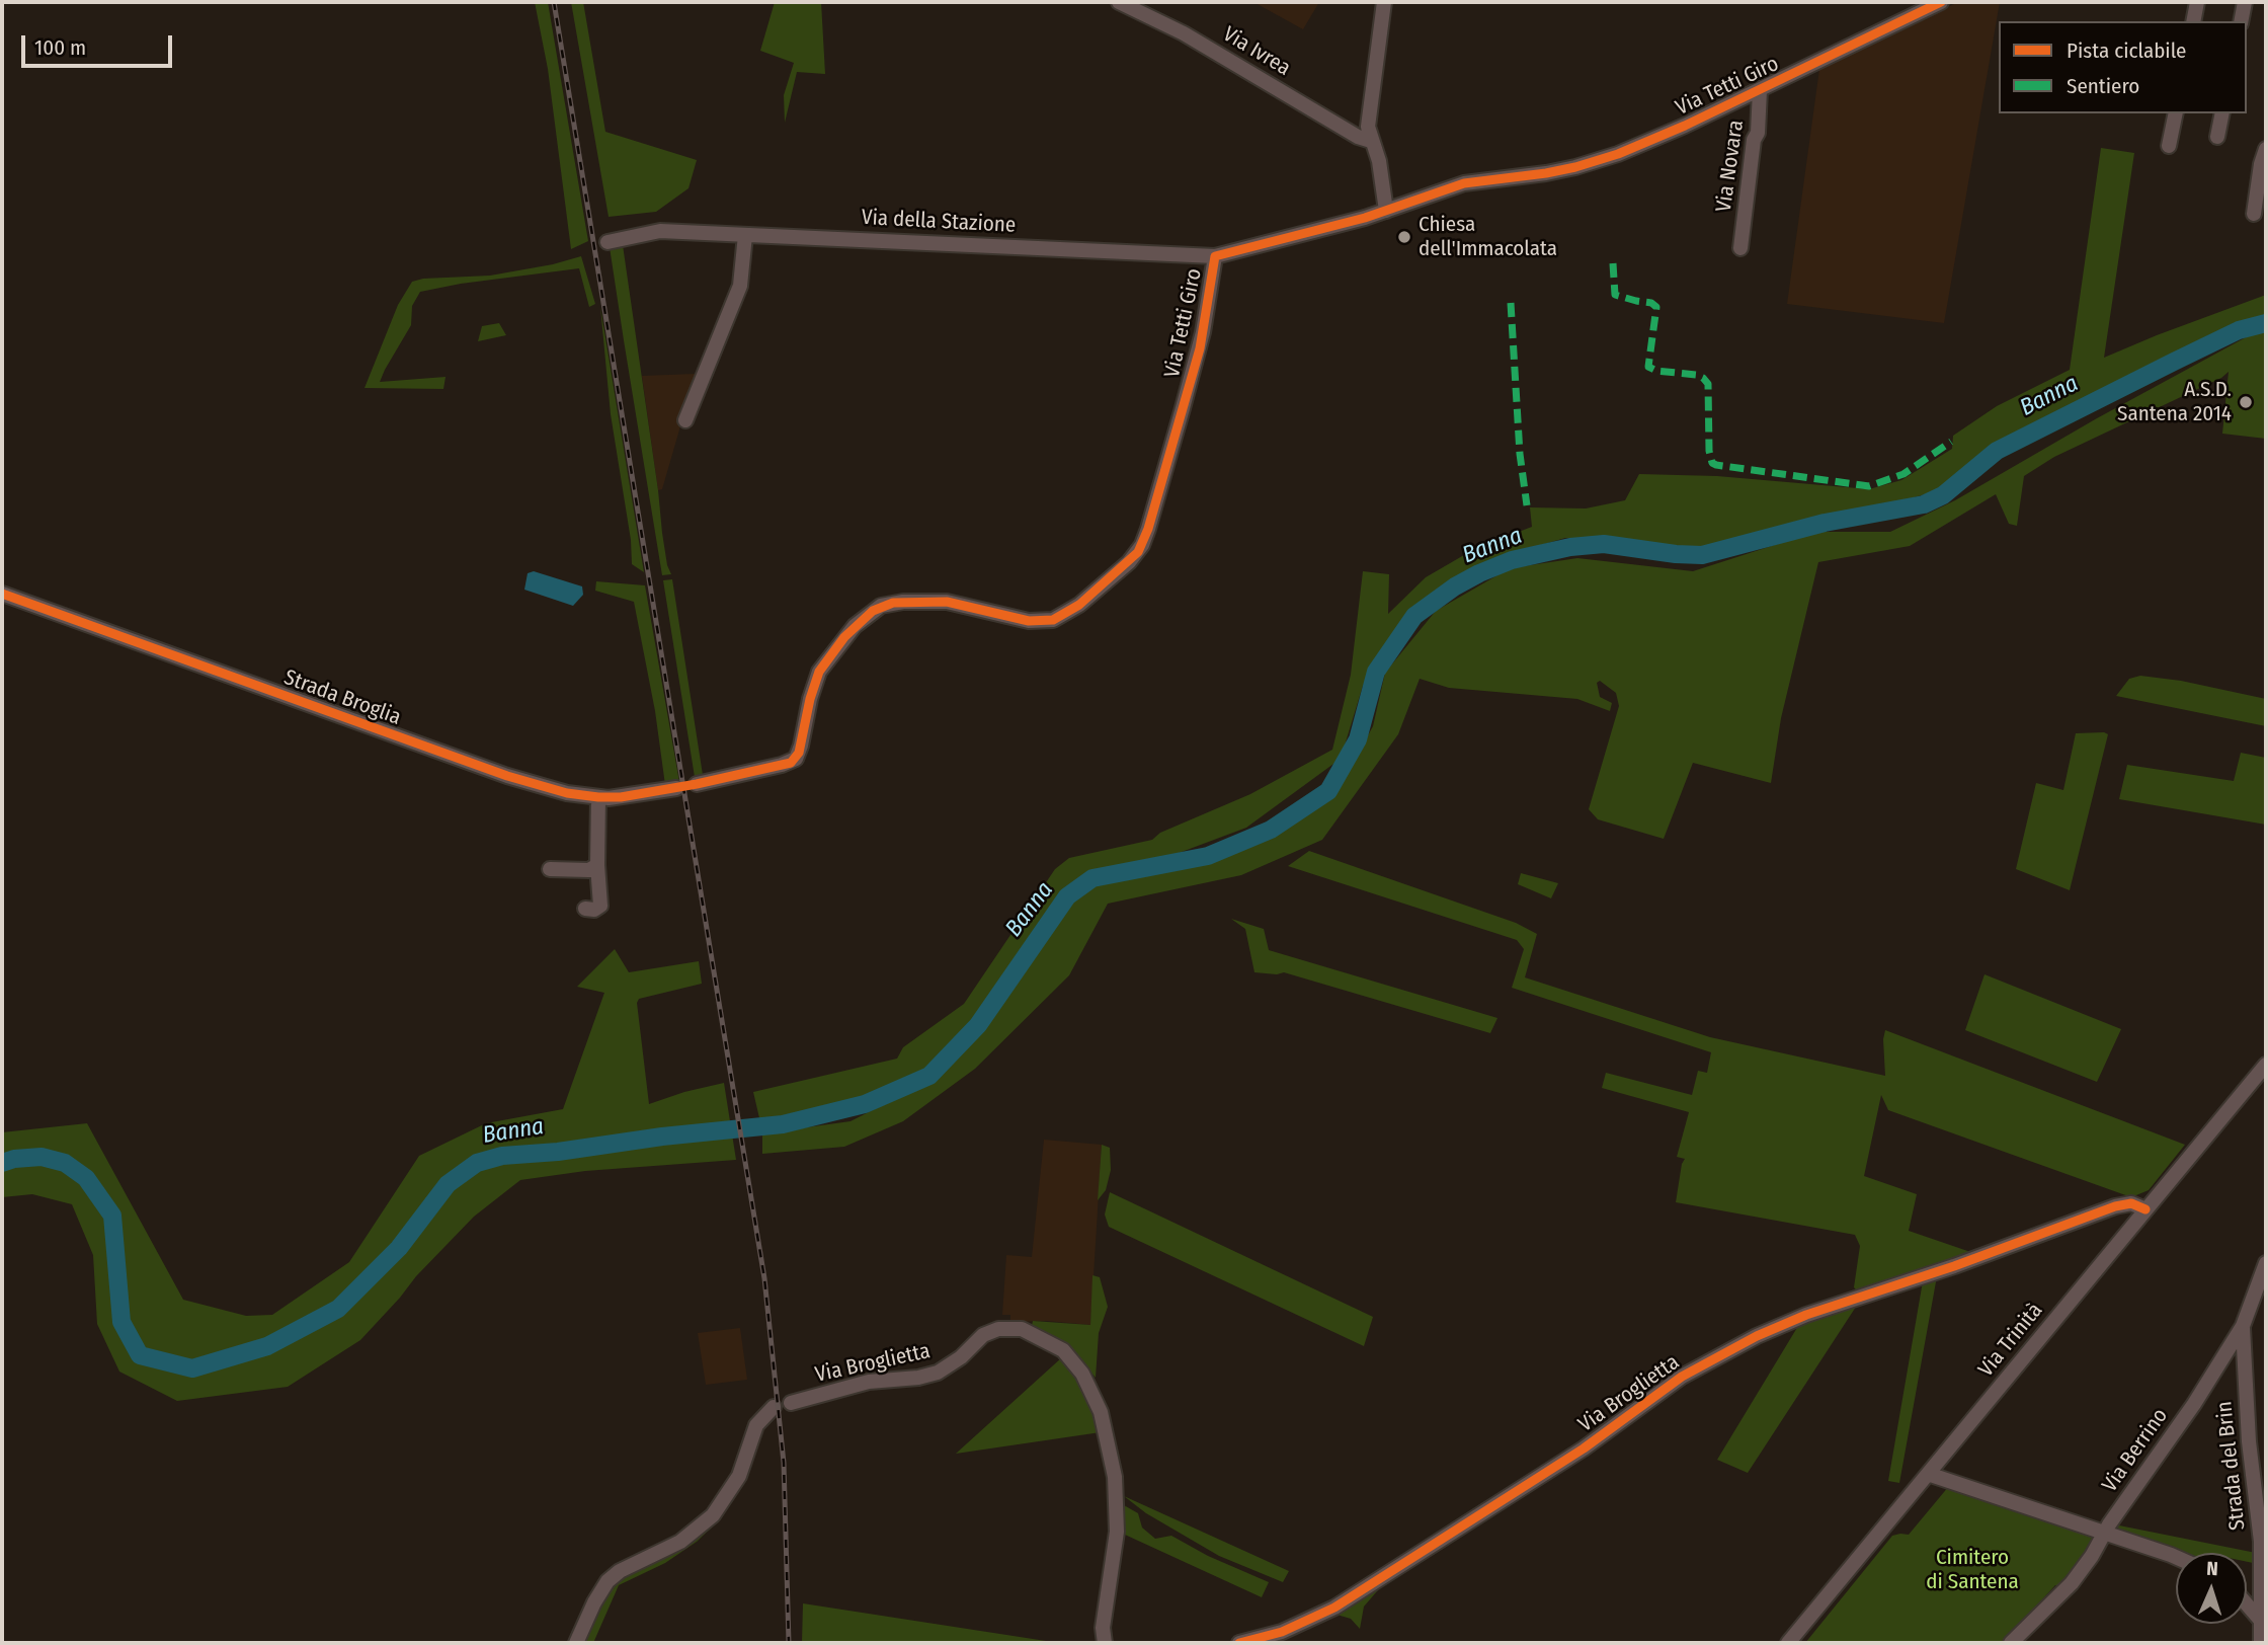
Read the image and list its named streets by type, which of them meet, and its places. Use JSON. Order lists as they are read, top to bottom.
{
  "streets": {
    "street": [
      "Via Ivrea",
      "Via Tetti Giro",
      "Via Novara",
      "Via della Stazione",
      "Strada Broglia",
      "Via Trinità",
      "Via Broglietta",
      "Via Berrino",
      "Strada del Brin"
    ]
  },
  "crossings": [
    ["Via Tetti Giro", "Via Novara"],
    ["Via Tetti Giro", "Via della Stazione"],
    ["Via Trinità", "Via Broglietta"],
    ["Via Berrino", "Strada del Brin"]
  ],
  "water": ["Banna"],
  "parks": ["Cimitero di Santena"],
  "places": ["Chiesa dell'Immacolata", "A.S.D. Santena 2014"],
  "legend": ["Pista ciclabile", "Sentiero"],
  "scale_bar": "100 m",
  "north": "top"
}
